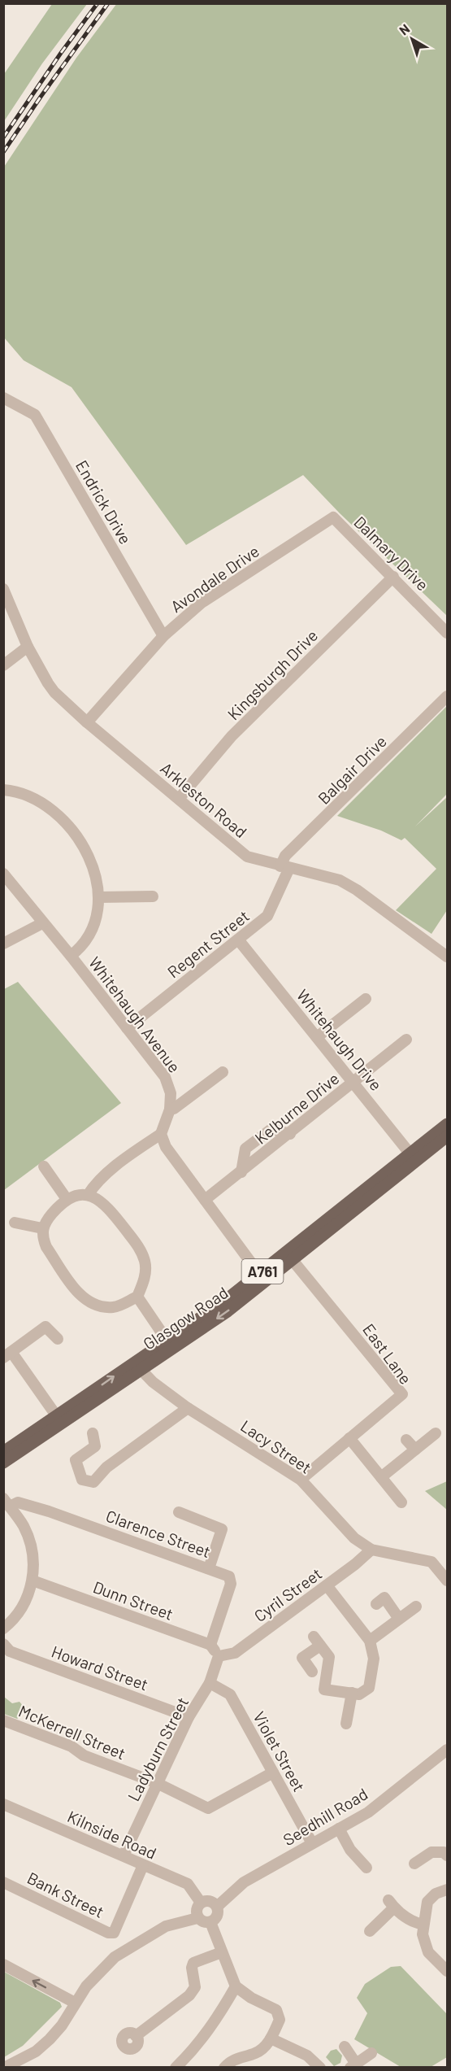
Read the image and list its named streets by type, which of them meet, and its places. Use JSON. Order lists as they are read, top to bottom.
{
  "streets": {
    "main road": ["A761", "Glasgow Road"],
    "street": [
      "Endrick Drive",
      "Dalmary Drive",
      "Avondale Drive",
      "Kingsburgh Drive",
      "Balgair Drive",
      "Arkleston Road",
      "Regent Street",
      "Whitehaugh Avenue",
      "Whitehaugh Drive",
      "Kelburne Drive",
      "East Lane",
      "Lacy Street",
      "Clarence Street",
      "Cyril Street",
      "Dunn Street",
      "Howard Street",
      "McKerrell Street",
      "Ladyburn Street",
      "Violet Street",
      "Seedhill Road",
      "Kilnside Road",
      "Bank Street"
    ]
  },
  "crossings": [
    ["Endrick Drive", "Avondale Drive"],
    ["Dalmary Drive", "Avondale Drive"],
    ["Dalmary Drive", "Kingsburgh Drive"],
    ["Avondale Drive", "Arkleston Road"],
    ["Kingsburgh Drive", "Arkleston Road"],
    ["Balgair Drive", "Arkleston Road"],
    ["Balgair Drive", "Regent Street"],
    ["Arkleston Road", "Regent Street"],
    ["Regent Street", "Whitehaugh Avenue"],
    ["Regent Street", "Whitehaugh Drive"],
    ["Whitehaugh Drive", "Kelburne Drive"],
    ["Whitehaugh Drive", "Glasgow Road"],
    ["Glasgow Road", "East Lane"],
    ["Glasgow Road", "Lacy Street"],
    ["East Lane", "Lacy Street"],
    ["Lacy Street", "Cyril Street"],
    ["Clarence Street", "Dunn Street"],
    ["Cyril Street", "Ladyburn Street"],
    ["Howard Street", "Ladyburn Street"],
    ["McKerrell Street", "Ladyburn Street"],
    ["McKerrell Street", "Violet Street"],
    ["Ladyburn Street", "Violet Street"],
    ["Ladyburn Street", "Kilnside Road"],
    ["Violet Street", "Seedhill Road"],
    ["Seedhill Road", "Kilnside Road"],
    ["Kilnside Road", "Bank Street"]
  ],
  "north": "top left"
}
